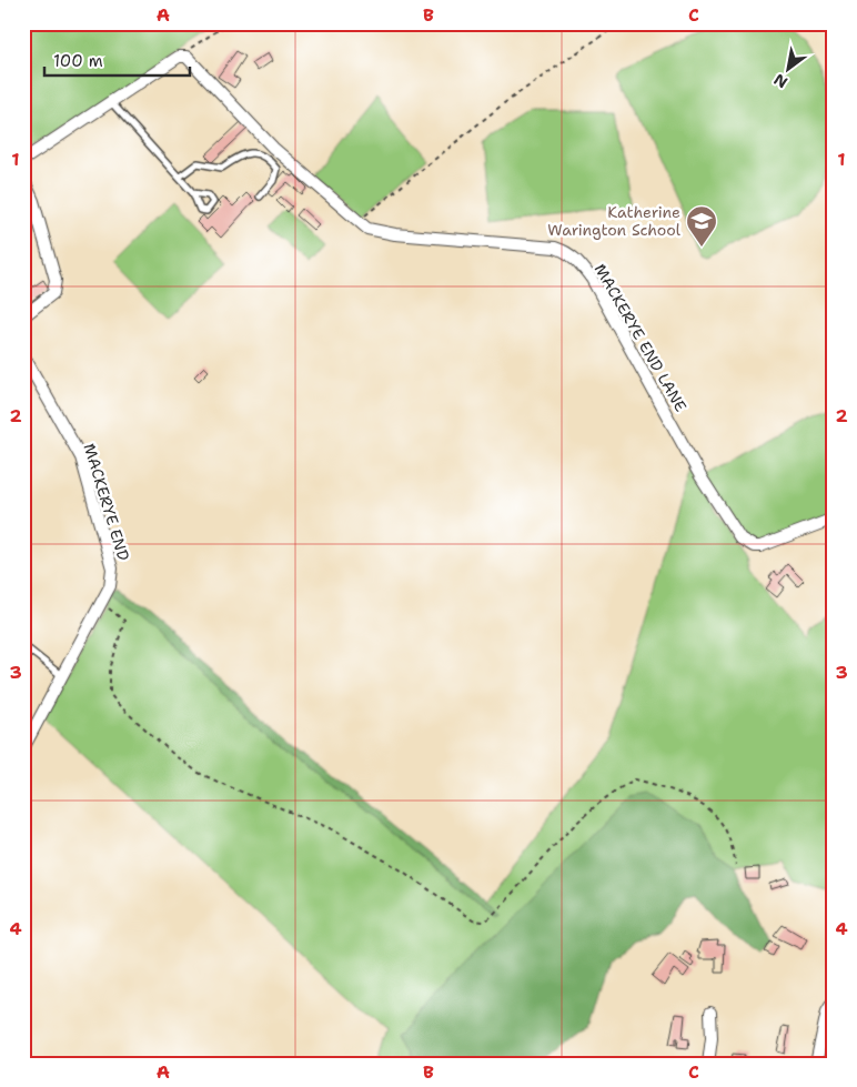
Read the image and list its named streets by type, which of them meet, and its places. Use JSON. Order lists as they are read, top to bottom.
{
  "streets": {
    "street": ["MACKERYE END LANE", "MACKERYE END"]
  },
  "places": {
    "school or university": ["Katherine Warington School"]
  },
  "scale_bar": "100 m",
  "north": "bottom left",
  "grid": {
    "columns": ["A", "B", "C"],
    "rows": [
      "1",
      "2",
      "3",
      "4"
    ]
  }
}
